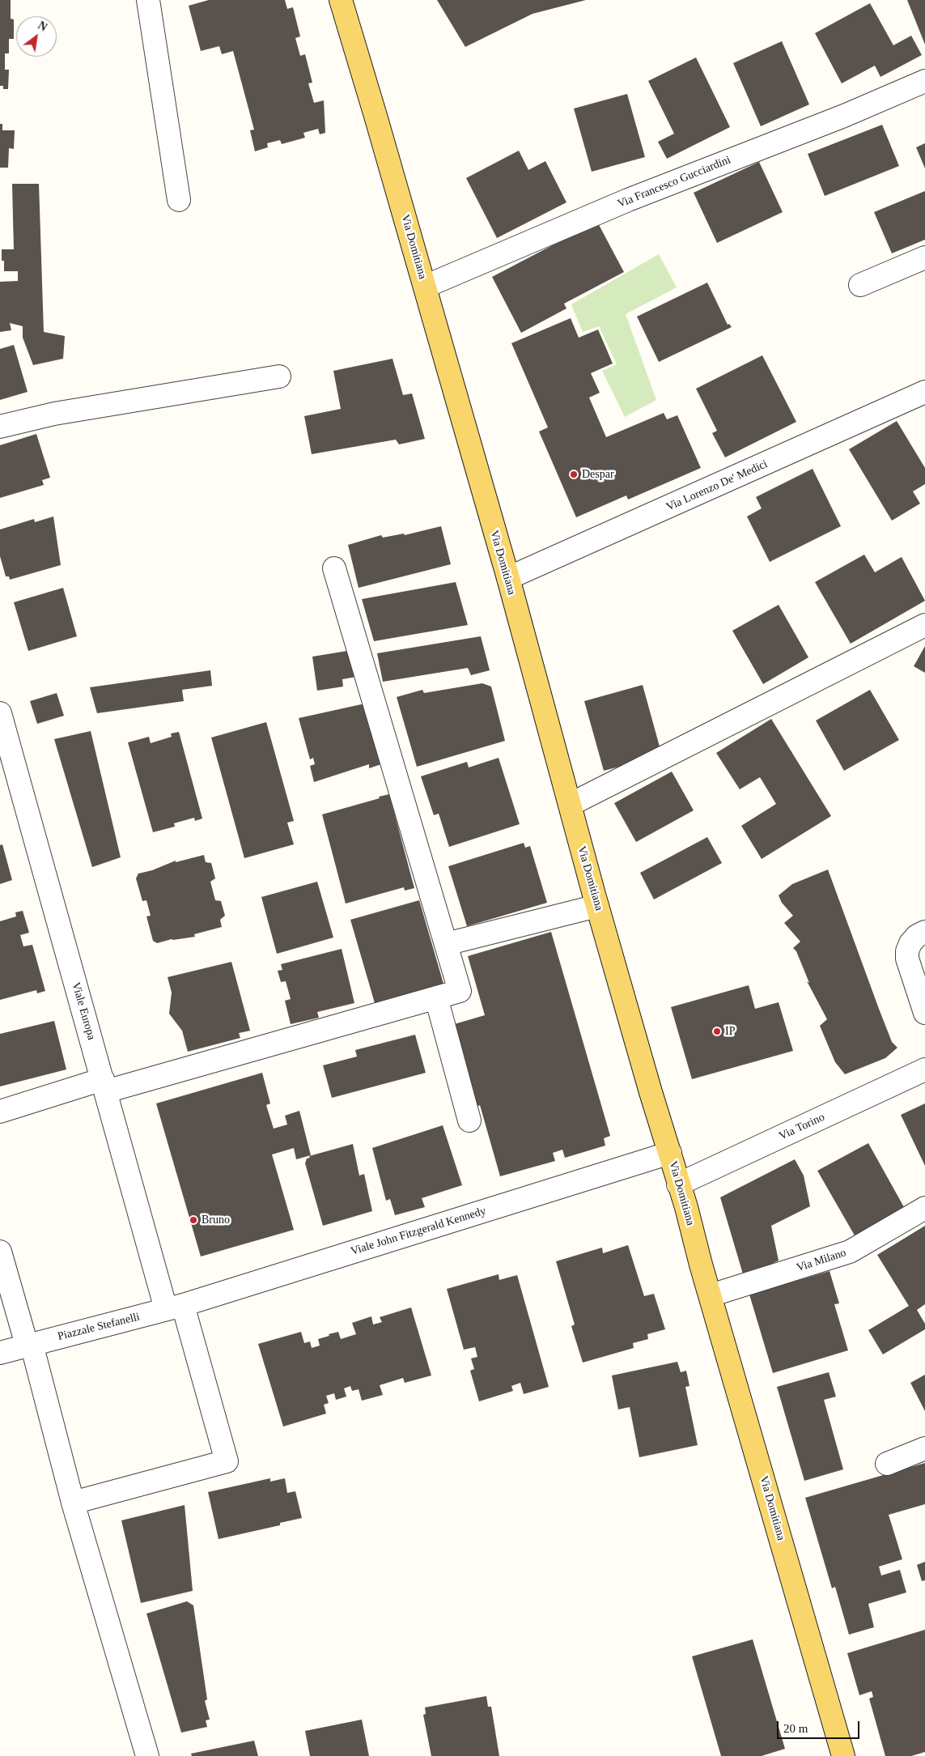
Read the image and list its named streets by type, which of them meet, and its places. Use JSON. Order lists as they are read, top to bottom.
{
  "streets": {
    "main road": ["Via Domitiana"],
    "street": [
      "Via Francesco Gucciardini",
      "Via Lorenzo De' Medici",
      "Viale Europa",
      "Via Torino",
      "Viale John Fitzgerald Kennedy",
      "Via Milano",
      "Piazzale Stefanelli"
    ]
  },
  "crossings": [
    ["Via Francesco Gucciardini", "Via Domitiana"],
    ["Via Domitiana", "Via Lorenzo De' Medici"],
    ["Via Domitiana", "Via Torino"],
    ["Via Domitiana", "Viale John Fitzgerald Kennedy"],
    ["Via Domitiana", "Via Milano"],
    ["Viale Europa", "Viale John Fitzgerald Kennedy"],
    ["Viale Europa", "Piazzale Stefanelli"],
    ["Viale John Fitzgerald Kennedy", "Piazzale Stefanelli"]
  ],
  "places": ["Despar", "IP", "Bruno"],
  "scale_bar": "20 m",
  "north": "top right"
}
